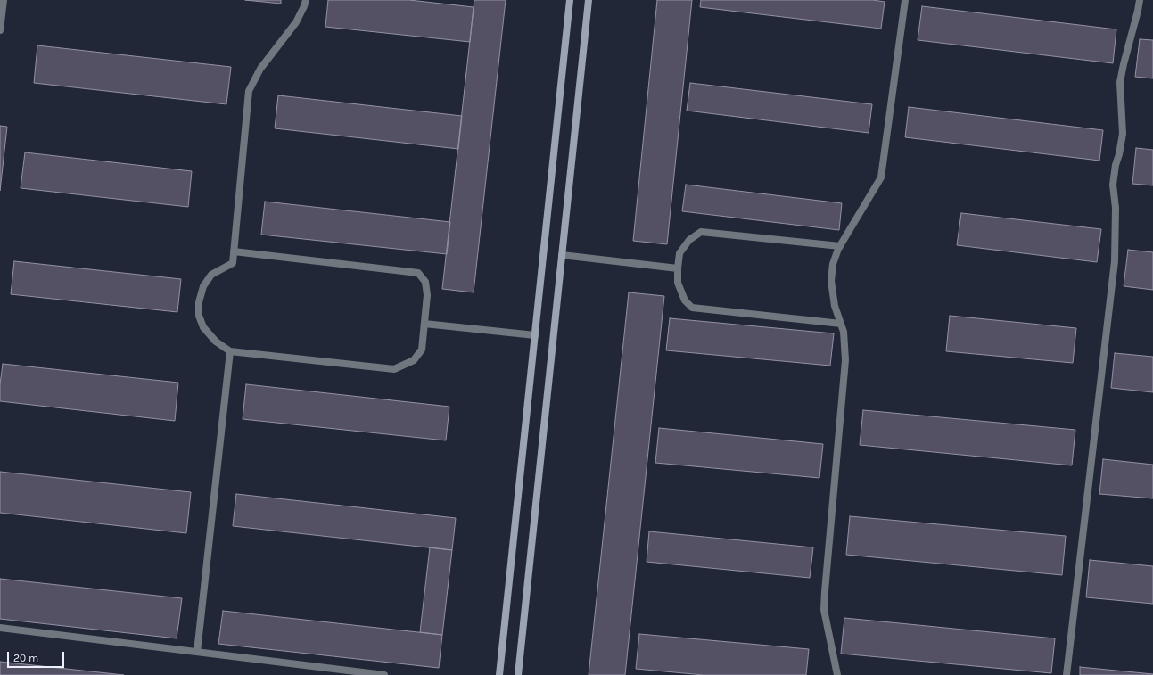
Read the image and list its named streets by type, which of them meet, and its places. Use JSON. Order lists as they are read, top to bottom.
{
  "scale_bar": "20 m"
}
